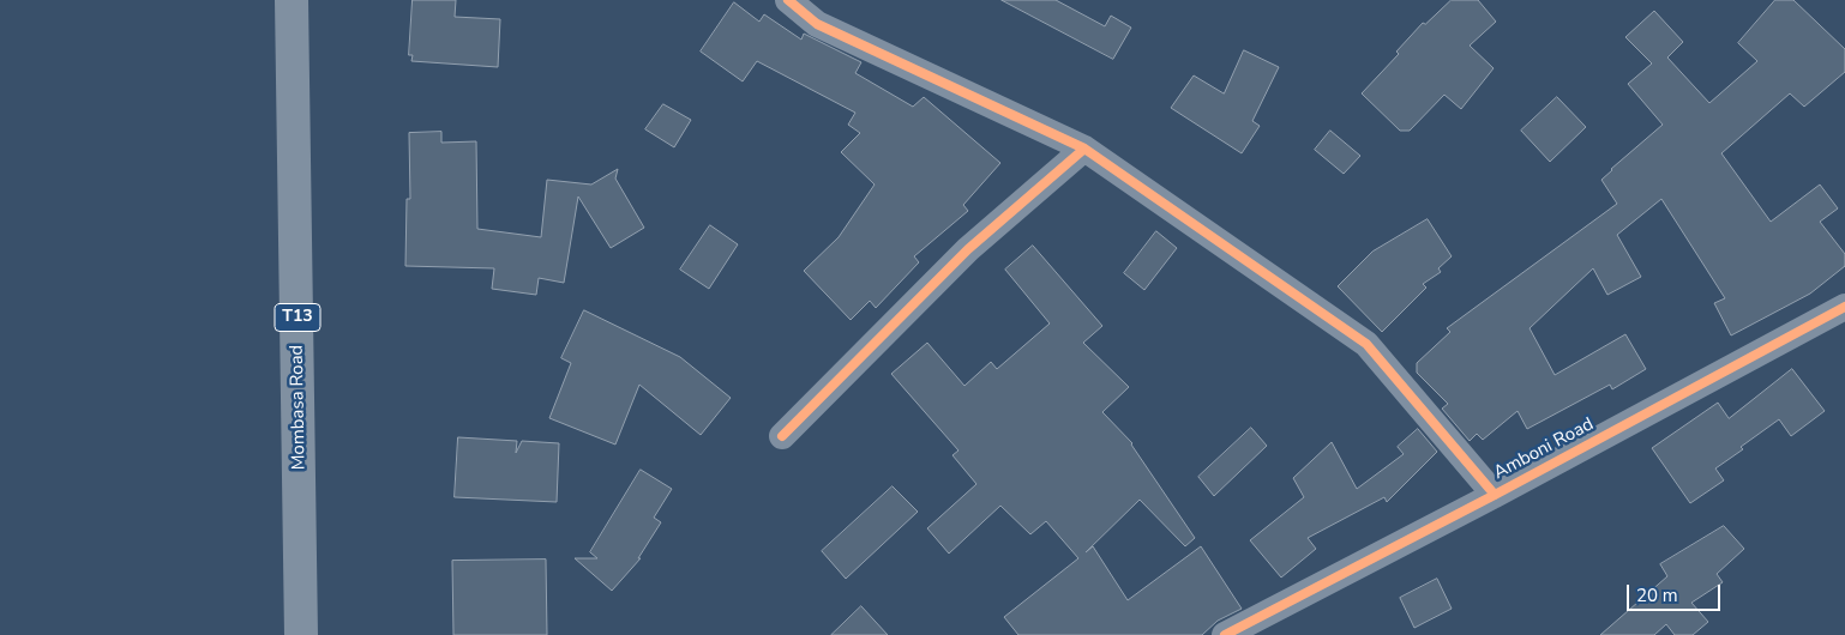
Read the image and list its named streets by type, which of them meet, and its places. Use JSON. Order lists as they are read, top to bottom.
{
  "streets": {
    "highway": ["T13", "Mombasa Road"],
    "street": ["Amboni Road"]
  },
  "scale_bar": "20 m"
}
